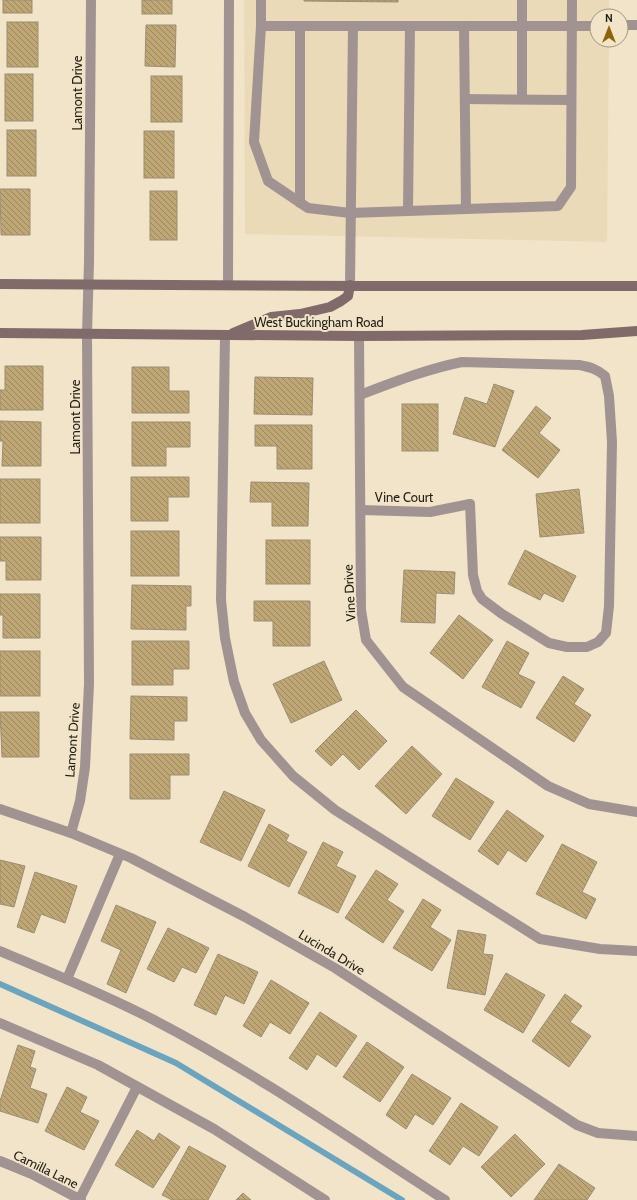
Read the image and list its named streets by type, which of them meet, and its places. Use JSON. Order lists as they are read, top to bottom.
{
  "streets": {
    "main road": ["West Buckingham Road"],
    "street": [
      "Lamont Drive",
      "Vine Court",
      "Vine Drive",
      "Lucinda Drive",
      "Camilla Lane"
    ]
  },
  "crossings": [
    ["Lamont Drive", "West Buckingham Road"],
    ["Lamont Drive", "Lucinda Drive"],
    ["West Buckingham Road", "Vine Drive"],
    ["Vine Court", "Vine Drive"]
  ],
  "north": "top"
}
